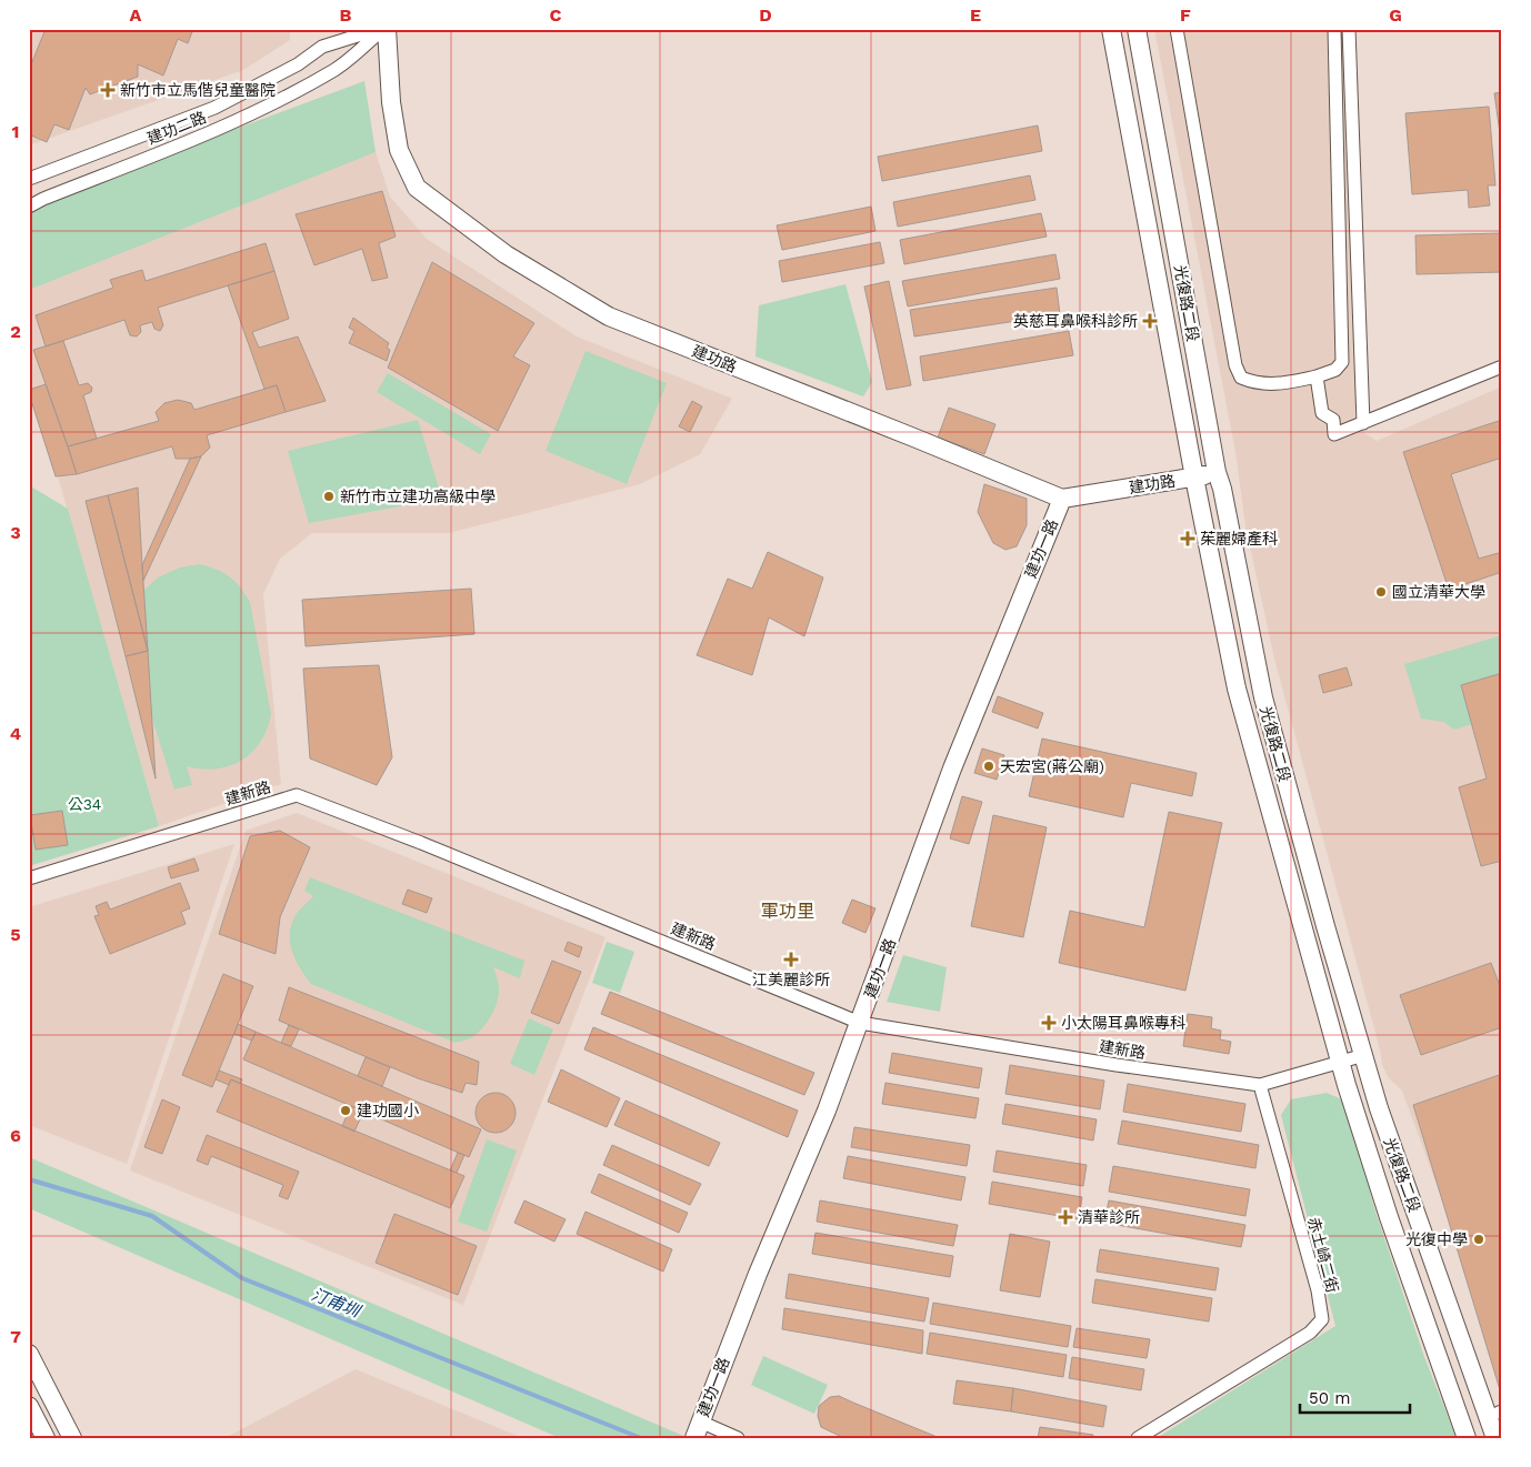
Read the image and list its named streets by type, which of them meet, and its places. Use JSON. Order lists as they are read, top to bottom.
{
  "streets": {
    "main road": ["光復路二段", "建功路", "建功一路"],
    "street": ["建功二路", "建新路", "赤土崎二街"]
  },
  "crossings": [
    ["建功二路", "建功路"],
    ["光復路二段", "建功路"],
    ["光復路二段", "建新路"],
    ["建功路", "建功一路"],
    ["建功一路", "建新路"],
    ["建新路", "赤土崎二街"]
  ],
  "districts": ["軍功里"],
  "water": ["汀甫圳"],
  "parks": ["公34"],
  "places": {
    "health": [
      "新竹市立馬偕兒童醫院",
      "英慈耳鼻喉科診所",
      "茱麗婦產科",
      "江美麗診所",
      "小太陽耳鼻喉專科",
      "清華診所"
    ],
    "other": [
      "新竹市立建功高級中學",
      "國立清華大學",
      "天宏宮(蔣公廟)",
      "建功國小",
      "光復中學"
    ]
  },
  "scale_bar": "50 m",
  "grid": {
    "columns": [
      "A",
      "B",
      "C",
      "D",
      "E",
      "F",
      "G"
    ],
    "rows": [
      "1",
      "2",
      "3",
      "4",
      "5",
      "6",
      "7"
    ]
  }
}
